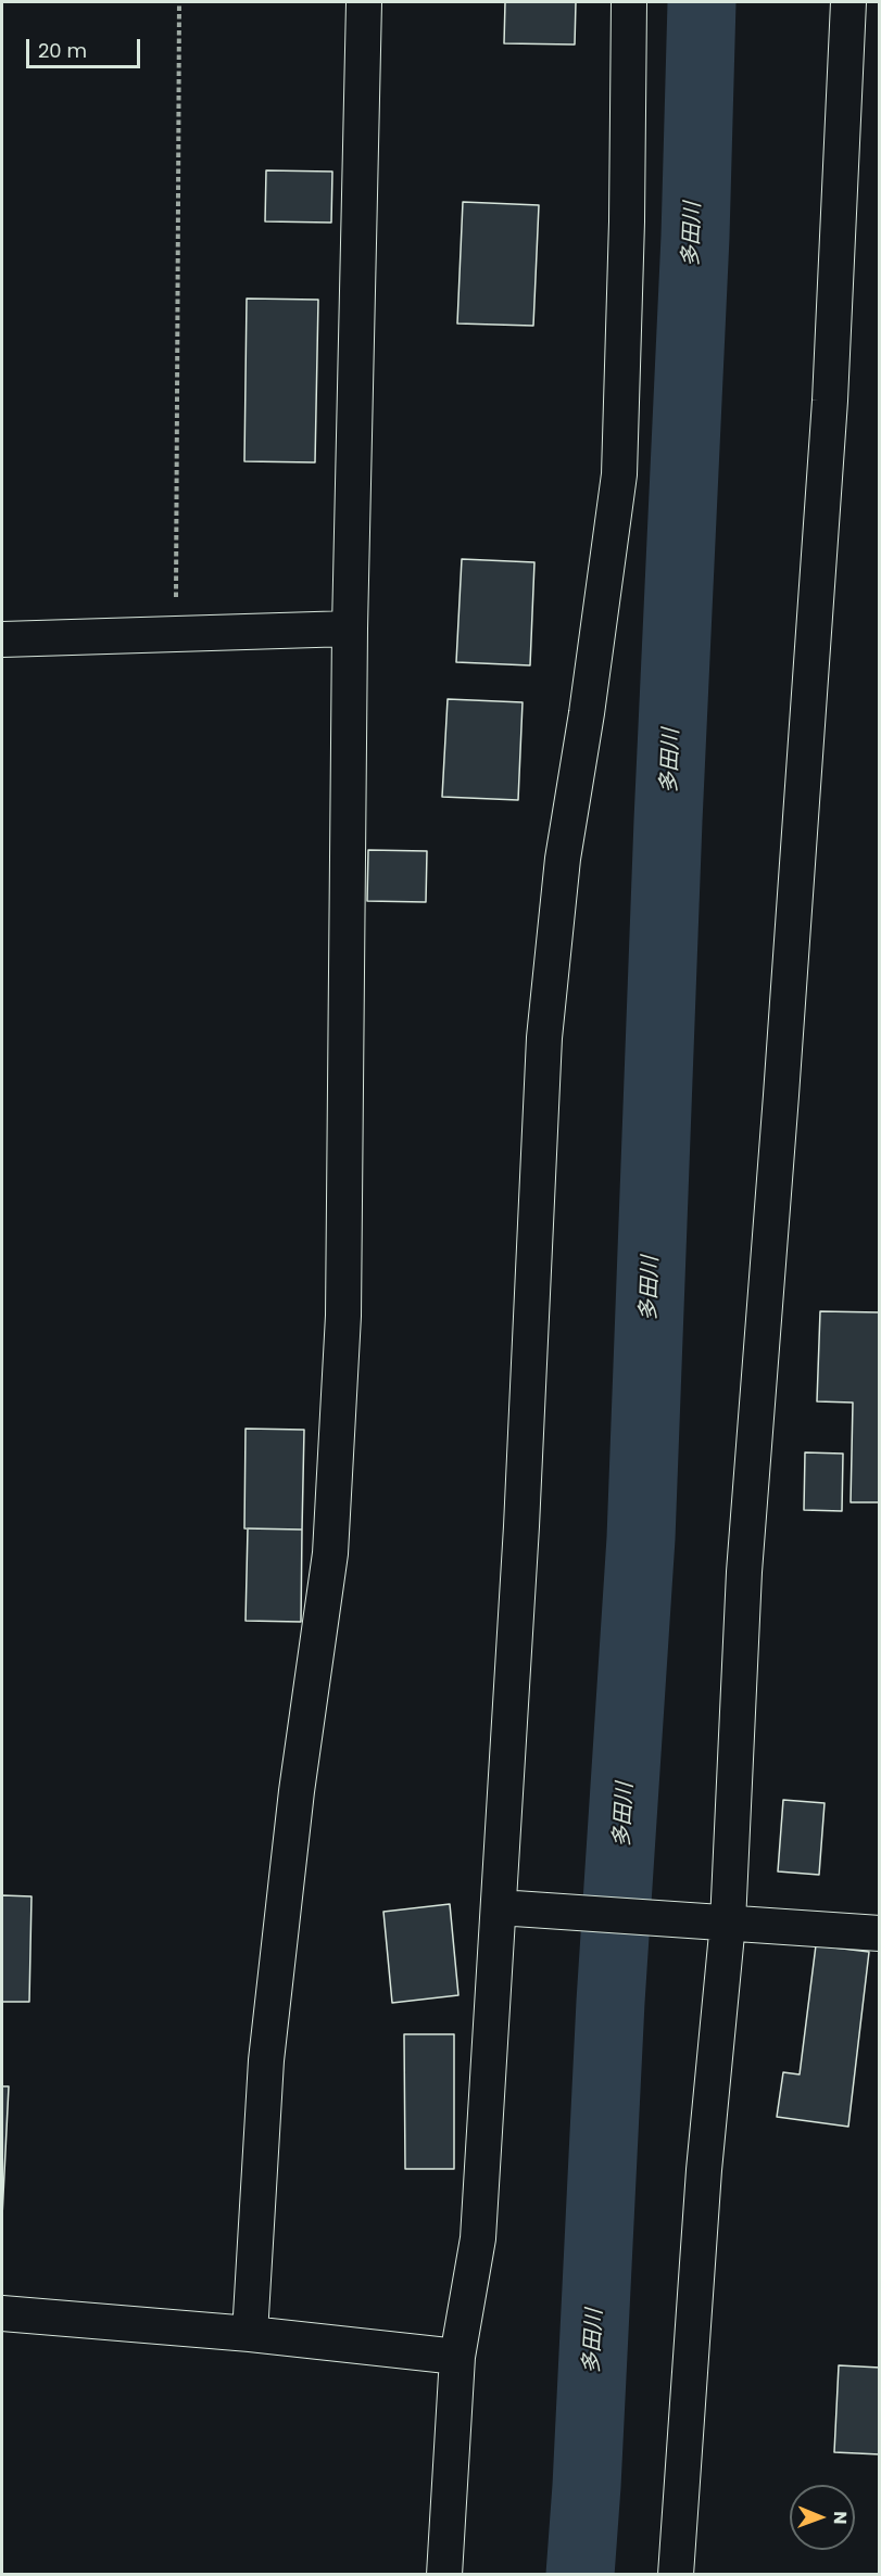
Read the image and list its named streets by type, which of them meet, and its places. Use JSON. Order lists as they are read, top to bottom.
{
  "water": ["多田川"],
  "scale_bar": "20 m",
  "north": "right"
}
